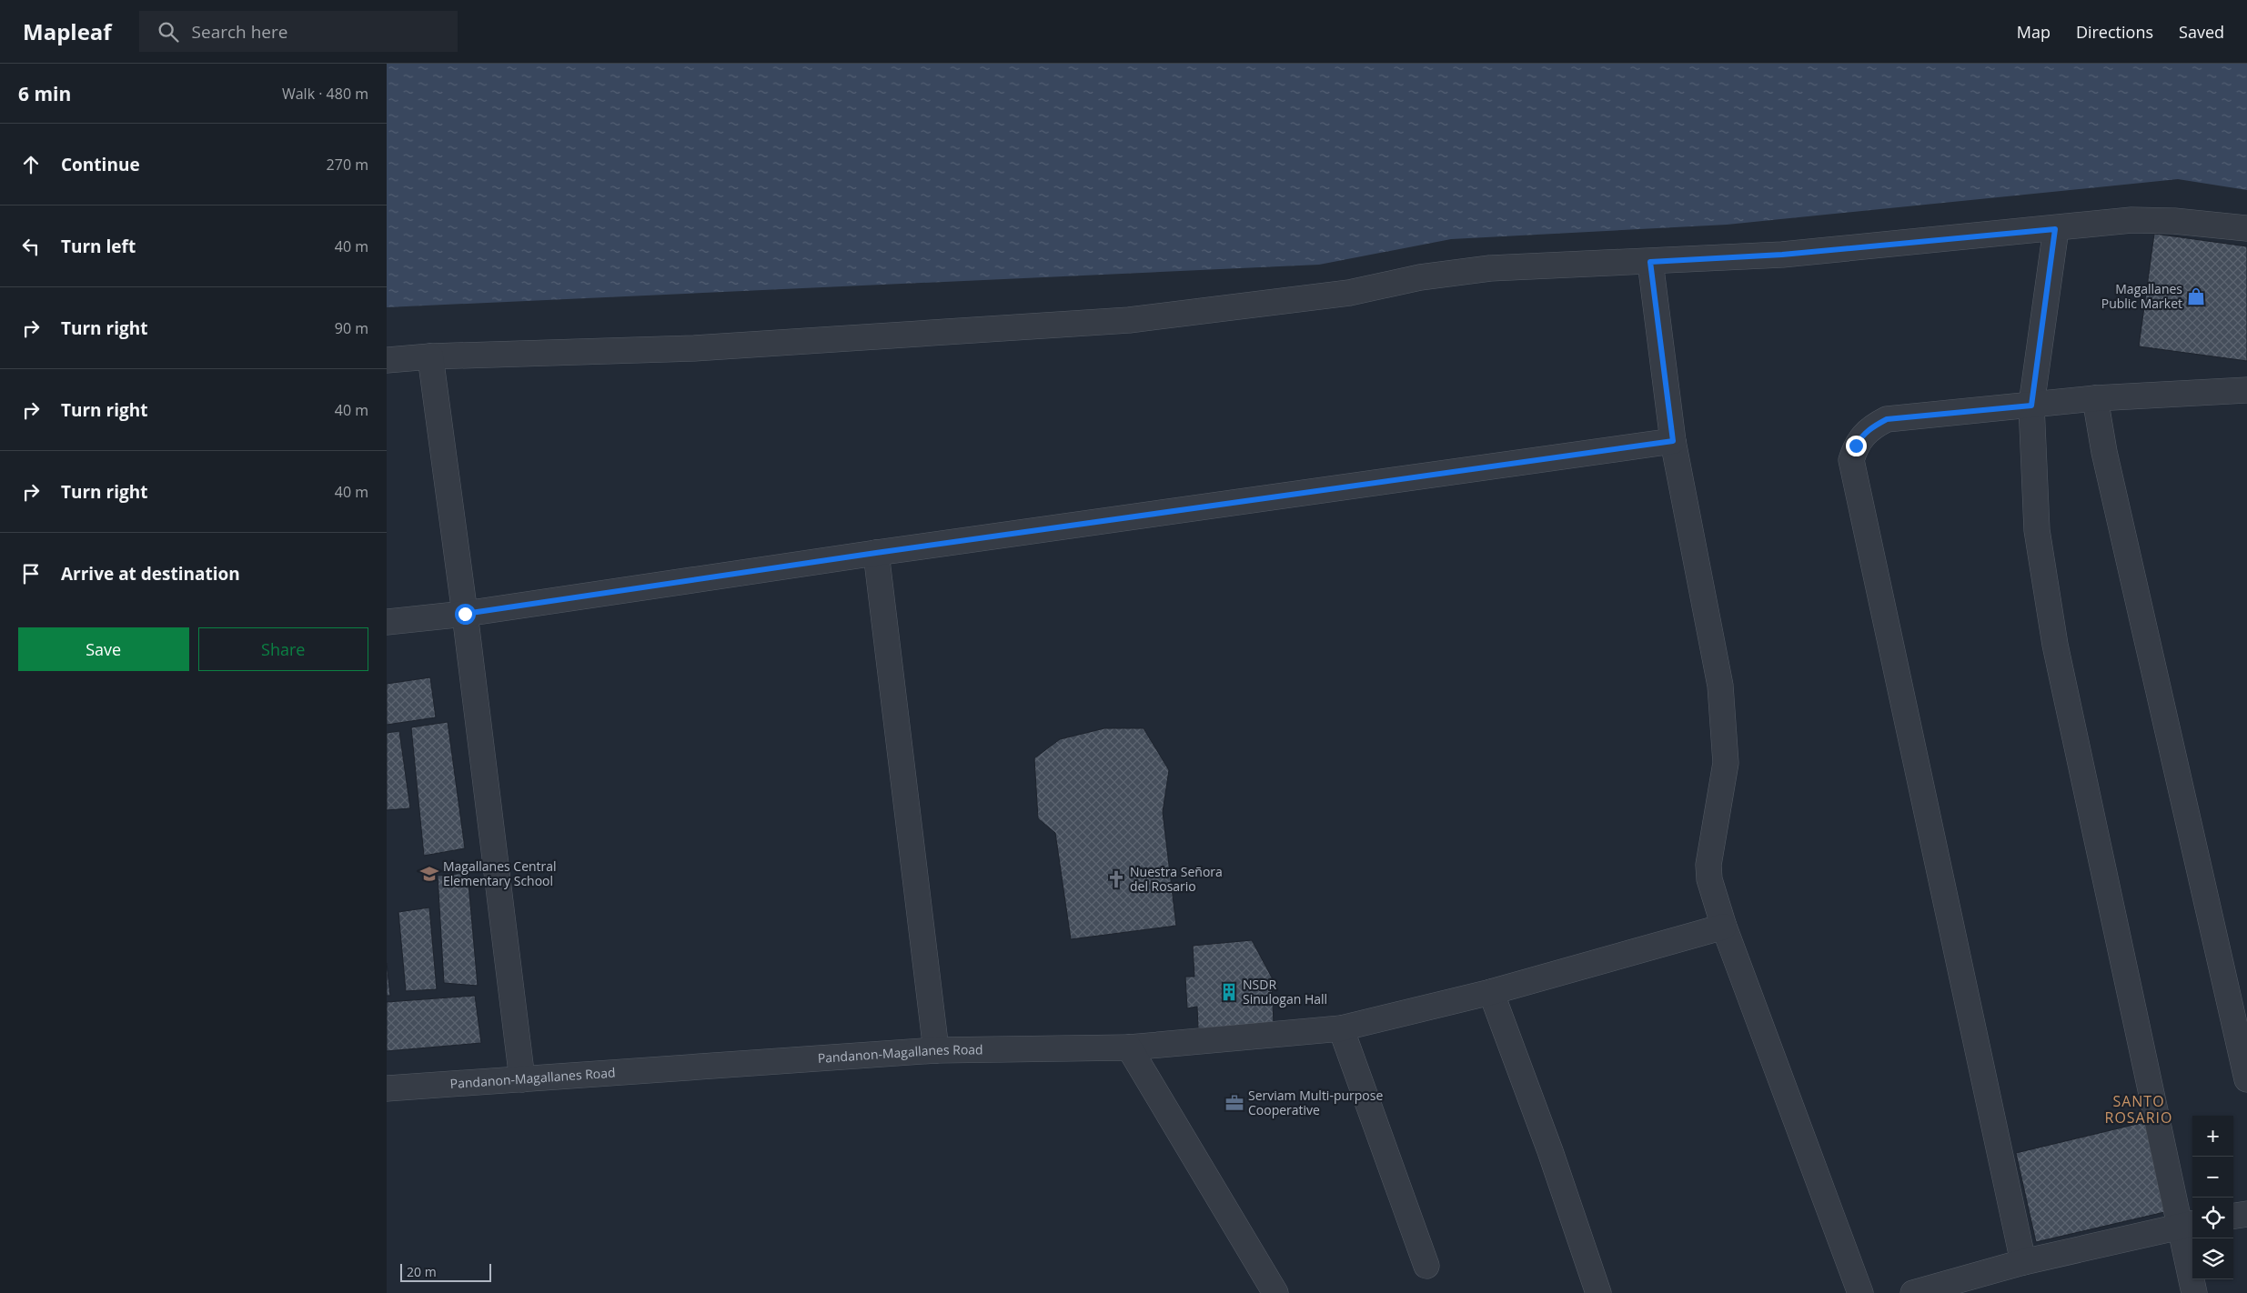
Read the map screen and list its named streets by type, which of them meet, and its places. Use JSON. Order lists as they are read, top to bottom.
{
  "streets": {
    "street": ["Pandanon-Magallanes Road"]
  },
  "districts": ["SANTO ROSARIO"],
  "places": {
    "shop": ["Magallanes Public Market"],
    "school or university": ["Magallanes Central Elementary School"],
    "church": ["Nuestra Señora del Rosario"],
    "building": ["NSDR Sinulogan Hall"],
    "office": ["Serviam Multi-purpose Cooperative"]
  },
  "scale_bar": "20 m",
  "page": {
    "header": "Mapleaf",
    "search": "Search here",
    "nav": ["Map", "Directions", "Saved"],
    "heading": ["6 min", "Walk · 480 m"],
    "list": [
      ["Continue", "270 m"],
      ["Turn left", "40 m"],
      ["Turn right", "90 m"],
      ["Turn right", "40 m"],
      ["Turn right", "40 m"],
      "Arrive at destination"
    ],
    "buttons": ["Save", "Share"],
    "map_buttons": ["+", "−"],
    "scale": "20 m"
  }
}
